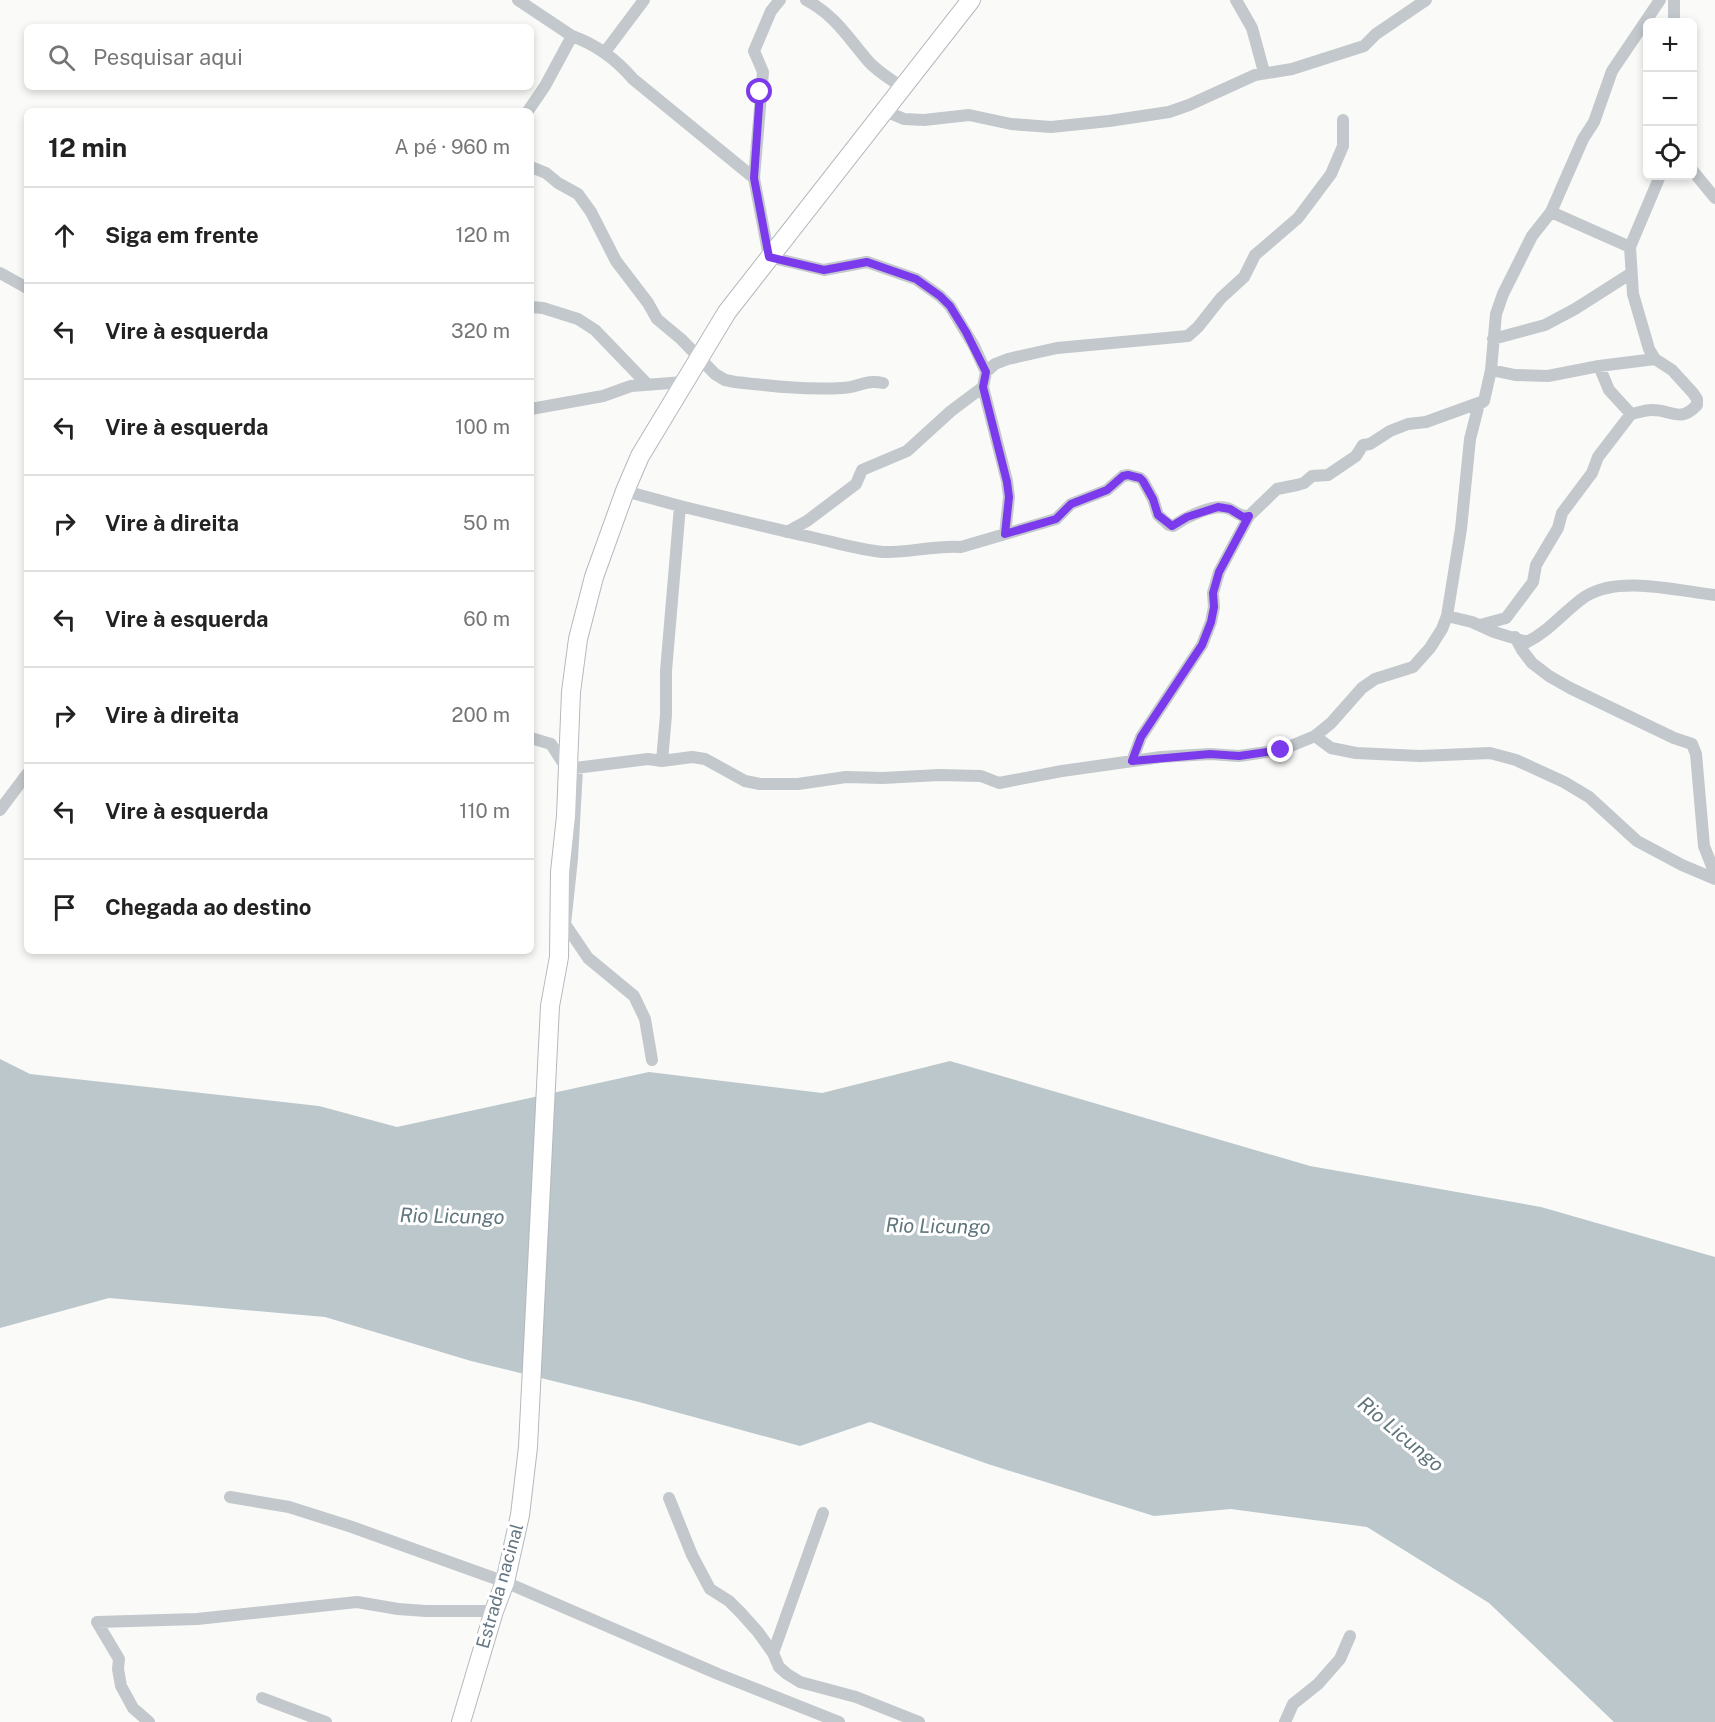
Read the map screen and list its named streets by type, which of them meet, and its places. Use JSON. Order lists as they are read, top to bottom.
{
  "streets": {
    "highway": ["Estrada nacinal"]
  },
  "water": ["Rio Licungo"],
  "page": {
    "map_buttons": ["+", "−"],
    "search": "Pesquisar aqui",
    "heading": ["12 min", "A pé · 960 m"],
    "list": [
      ["Siga em frente", "120 m"],
      ["Vire à esquerda", "320 m"],
      ["Vire à esquerda", "100 m"],
      ["Vire à direita", "50 m"],
      ["Vire à esquerda", "60 m"],
      ["Vire à direita", "200 m"],
      ["Vire à esquerda", "110 m"],
      "Chegada ao destino"
    ]
  }
}
